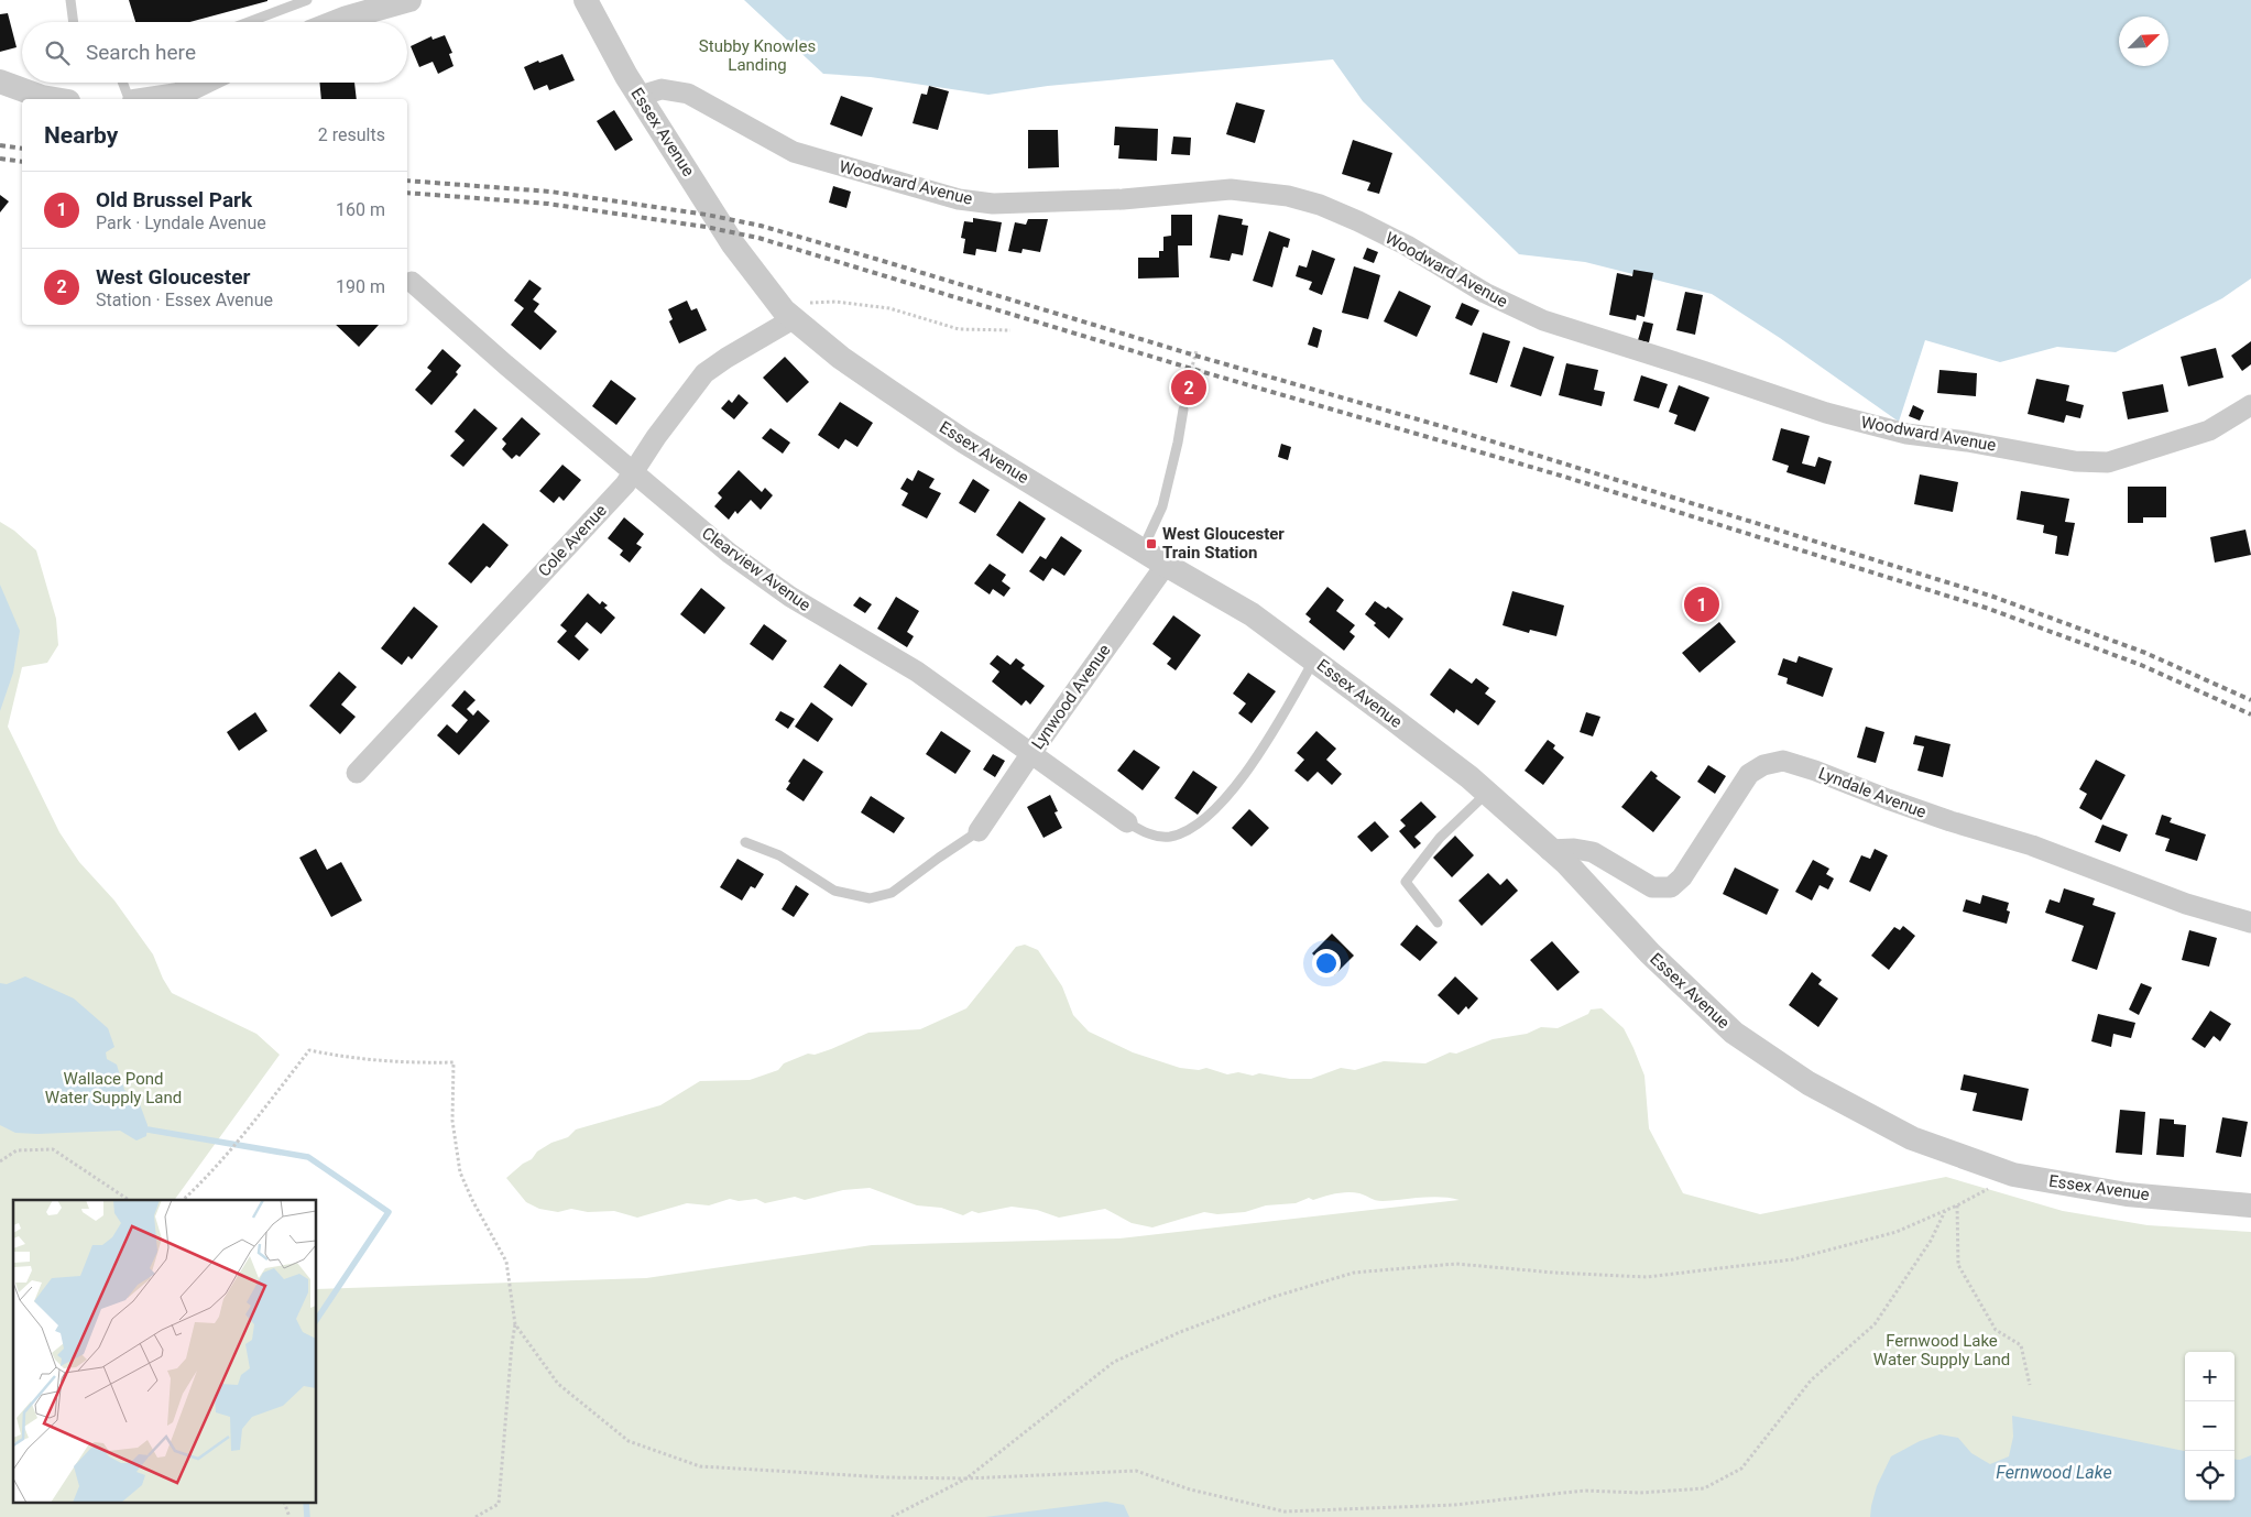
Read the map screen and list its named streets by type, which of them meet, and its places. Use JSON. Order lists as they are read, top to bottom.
{
  "streets": {
    "street": [
      "Essex Avenue",
      "Woodward Avenue",
      "Cole Avenue",
      "Clearview Avenue",
      "Lynwood Avenue",
      "Lyndale Avenue"
    ]
  },
  "crossings": [
    ["Essex Avenue", "Woodward Avenue"],
    ["Essex Avenue", "Cole Avenue"],
    ["Essex Avenue", "Lynwood Avenue"],
    ["Essex Avenue", "Lyndale Avenue"],
    ["Cole Avenue", "Clearview Avenue"],
    ["Clearview Avenue", "Lynwood Avenue"]
  ],
  "water": ["Fernwood Lake"],
  "parks": ["Stubby Knowles Landing", "Wallace Pond Water Supply Land", "Fernwood Lake Water Supply Land"],
  "places": {
    "transit": ["West Gloucester Train Station"]
  },
  "north": "top right",
  "page": {
    "search": "Search here",
    "heading": ["Nearby", "2 results"],
    "list": [
      {
        "mark": "1",
        "name": "Old Brussel Park",
        "note": "Park · Lyndale Avenue",
        "value": "160 m"
      },
      {
        "mark": "2",
        "name": "West Gloucester",
        "note": "Station · Essex Avenue",
        "value": "190 m"
      }
    ],
    "pins": ["2", "1"],
    "map_buttons": ["+", "−"]
  }
}
